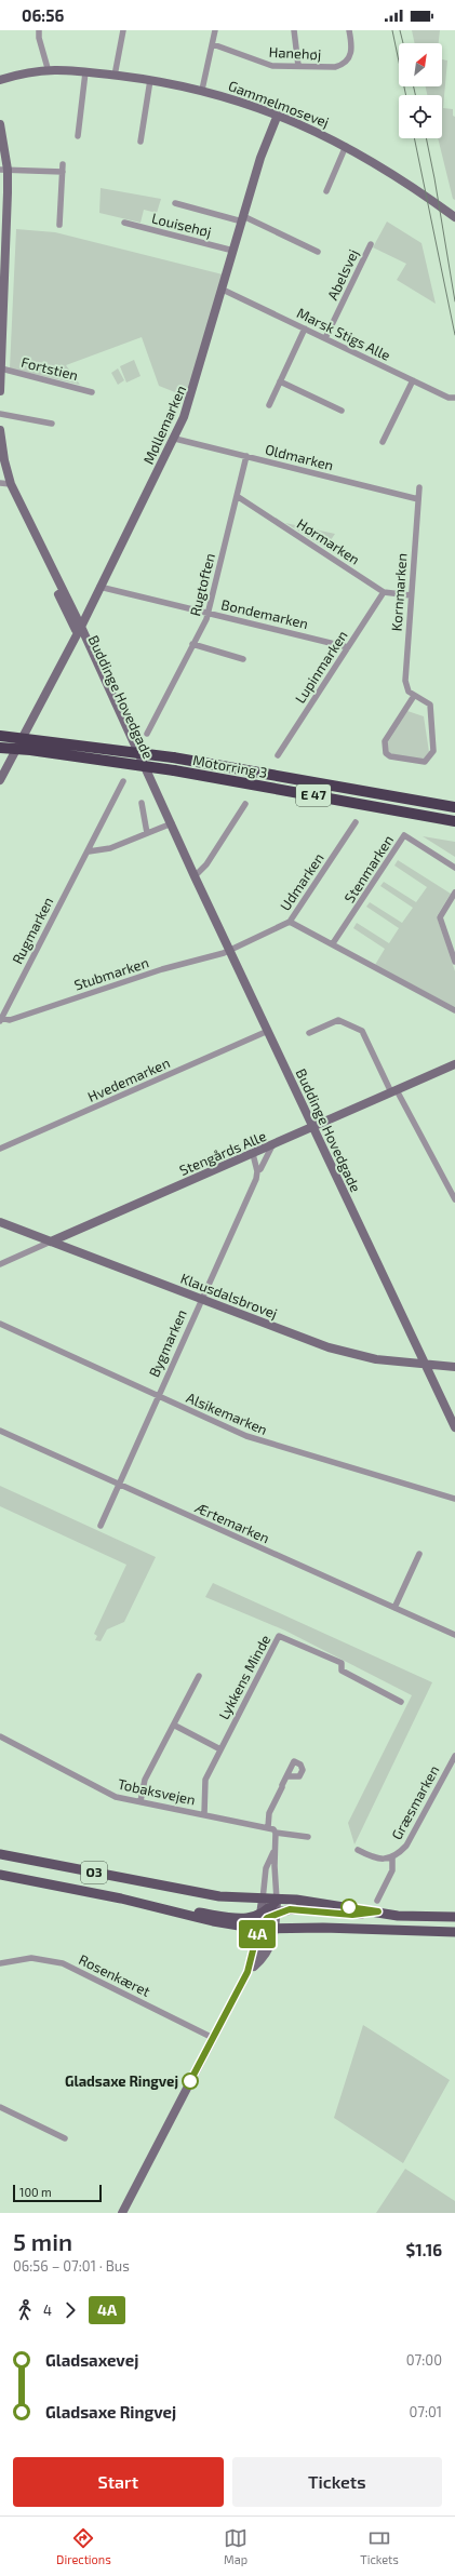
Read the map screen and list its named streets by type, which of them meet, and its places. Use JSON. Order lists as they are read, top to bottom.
{
  "streets": {
    "highway": ["Motorring 3", "E 47"],
    "main road": ["O3"],
    "street": [
      "Hanehøj",
      "Gammelmosevej",
      "Louisehøj",
      "Abelsvej",
      "Marsk Stigs Alle",
      "Fortstien",
      "Møllemarken",
      "Oldmarken",
      "Hørmarken",
      "Rugtoften",
      "Kornmarken",
      "Bondemarken",
      "Lupinmarken",
      "Buddinge Hovedgade",
      "Stenmarken",
      "Udmarken",
      "Rugmarken",
      "Stubmarken",
      "Hvedemarken",
      "Stengårds Alle",
      "Klausdalsbrovej",
      "Bygmarken",
      "Alsikemarken",
      "Ærtemarken",
      "Lykkens Minde",
      "Tobaksvejen",
      "Græsmarken",
      "Rosenkæret"
    ]
  },
  "crossings": [
    ["Gammelmosevej", "Møllemarken"],
    ["Louisehøj", "Møllemarken"],
    ["Abelsvej", "Marsk Stigs Alle"],
    ["Marsk Stigs Alle", "Møllemarken"],
    ["Møllemarken", "Oldmarken"],
    ["Møllemarken", "Bondemarken"],
    ["Møllemarken", "Buddinge Hovedgade"],
    ["Oldmarken", "Rugtoften"],
    ["Oldmarken", "Kornmarken"],
    ["Hørmarken", "Rugtoften"],
    ["Hørmarken", "Kornmarken"],
    ["Hørmarken", "Lupinmarken"],
    ["Rugtoften", "Bondemarken"],
    ["Bondemarken", "Lupinmarken"],
    ["Buddinge Hovedgade", "Udmarken"],
    ["Buddinge Hovedgade", "Stubmarken"],
    ["Buddinge Hovedgade", "Hvedemarken"],
    ["Buddinge Hovedgade", "Stengårds Alle"],
    ["Buddinge Hovedgade", "Klausdalsbrovej"],
    ["Udmarken", "Stubmarken"],
    ["Rugmarken", "Stubmarken"],
    ["Stengårds Alle", "Klausdalsbrovej"],
    ["Stengårds Alle", "Bygmarken"],
    ["Klausdalsbrovej", "Bygmarken"],
    ["Bygmarken", "Alsikemarken"],
    ["Bygmarken", "Ærtemarken"],
    ["Lykkens Minde", "Tobaksvejen"],
    ["Græsmarken", "O3"]
  ],
  "places": ["Gladsaxe Ringvej"],
  "lines": ["bus line 4A"],
  "scale_bar": "100 m",
  "north": "top right",
  "page": {
    "status": "06:56",
    "on_map": "4A",
    "scale": "100 m",
    "heading": ["5 min", "06:56 – 07:01 · Bus", "$1.16"],
    "legs": ["4", "4A"],
    "list": [
      {
        "name": "Gladsaxevej",
        "value": "07:00"
      },
      {
        "name": "Gladsaxe Ringvej",
        "value": "07:01"
      }
    ],
    "buttons": ["Start", "Tickets"],
    "tabs": ["Directions", "Map", "Tickets"]
  }
}
